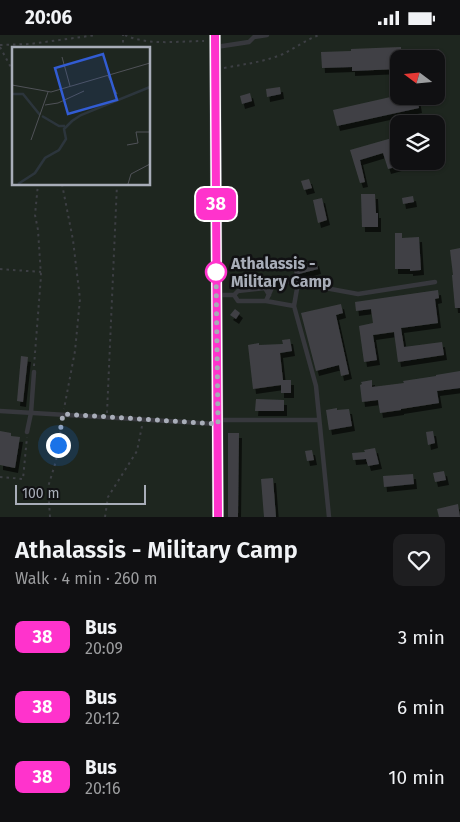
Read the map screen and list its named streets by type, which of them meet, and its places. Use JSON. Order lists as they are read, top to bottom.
{
  "places": ["Athalassis - Military Camp"],
  "lines": ["bus line 38"],
  "scale_bar": "100 m",
  "north": "left",
  "page": {
    "status": "20:06",
    "on_map": "38",
    "scale": "100 m",
    "heading": ["Athalassis - Military Camp", "Walk · 4 min · 260 m"],
    "list": [
      {
        "mark": "38",
        "name": "Bus",
        "note": "20:09",
        "value": "3 min"
      },
      {
        "mark": "38",
        "name": "Bus",
        "note": "20:12",
        "value": "6 min"
      },
      {
        "mark": "38",
        "name": "Bus",
        "note": "20:16",
        "value": "10 min"
      }
    ]
  }
}
